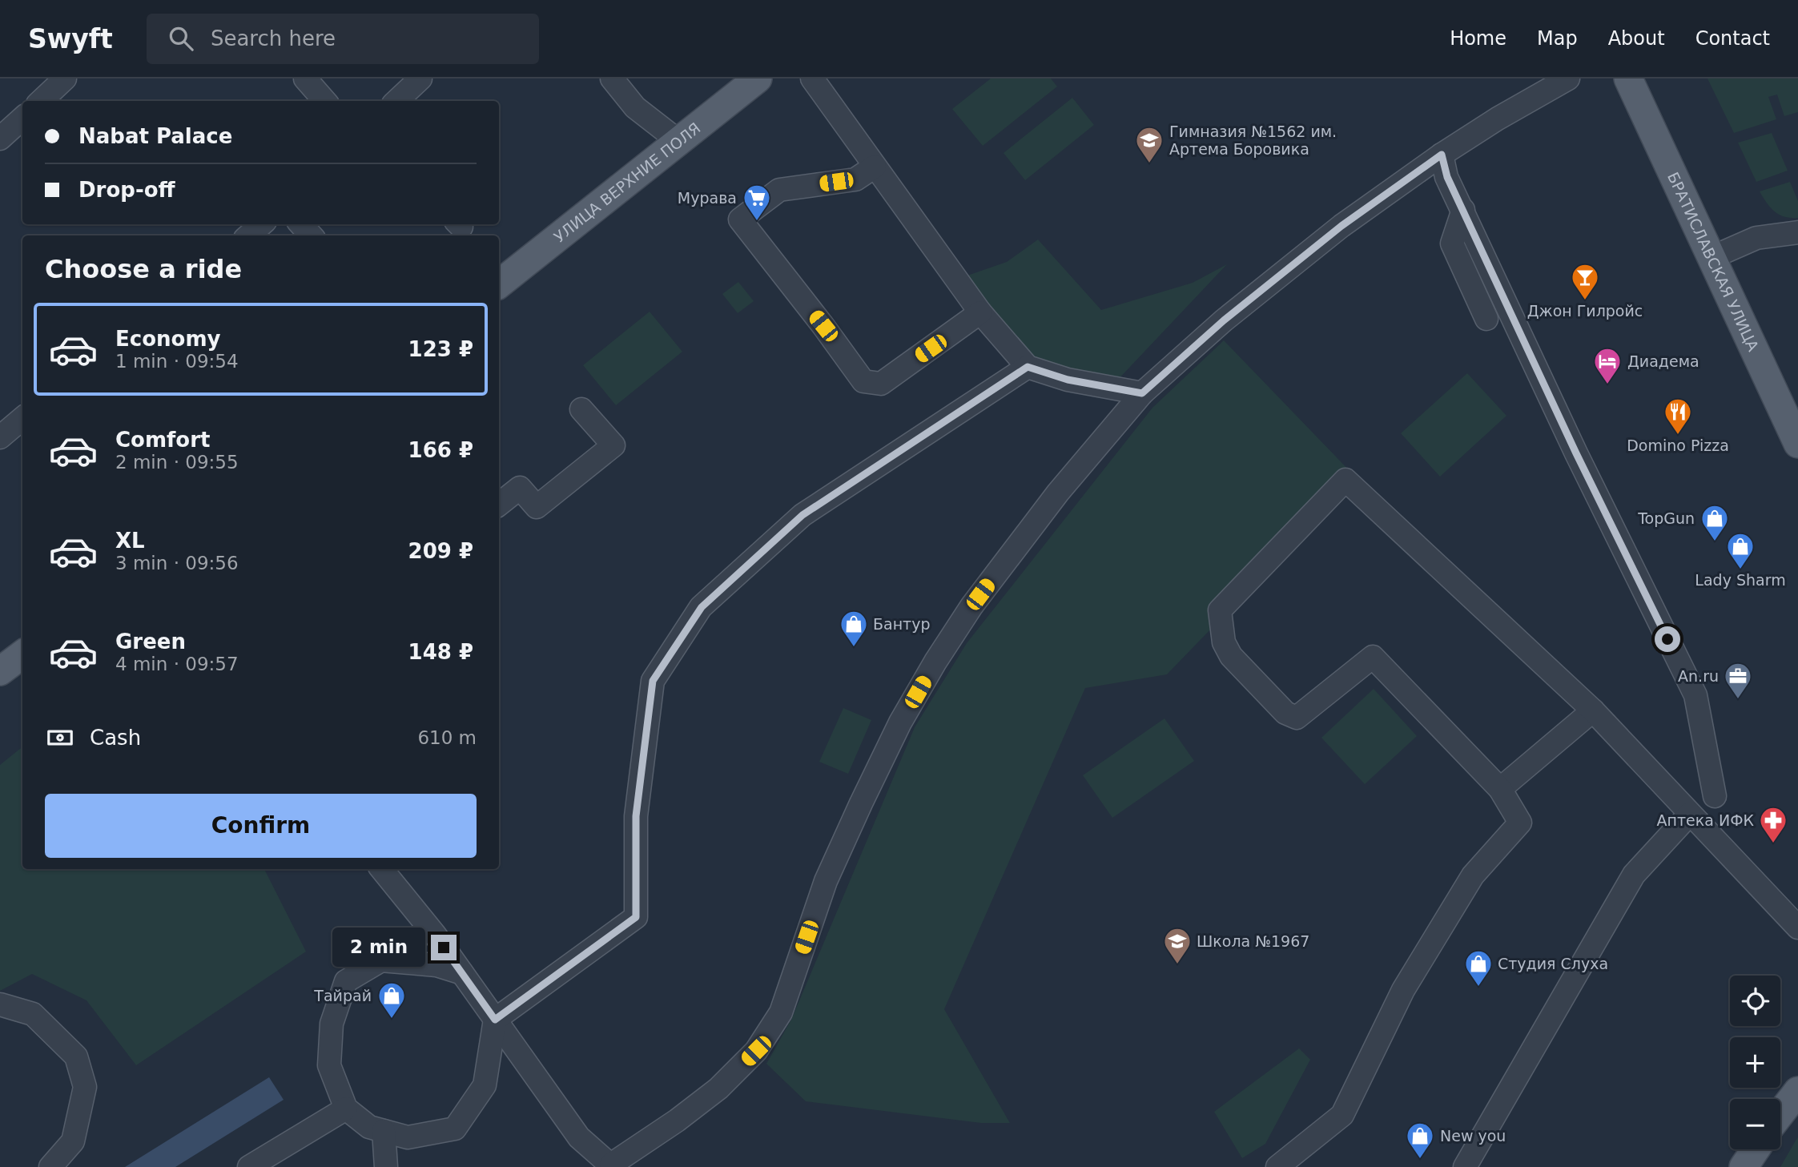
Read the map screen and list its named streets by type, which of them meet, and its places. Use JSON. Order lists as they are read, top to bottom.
{
  "streets": {
    "main road": ["УЛИЦА ВЕРХНИЕ ПОЛЯ", "БРАТИСЛАВСКАЯ УЛИЦА"]
  },
  "places": {
    "school or university": ["Гимназия №1562 им. Артема Боровика", "Школа №1967"],
    "supermarket": ["Мурава"],
    "bar": ["Джон Гилройс"],
    "hotel": ["Диадема"],
    "restaurant": ["Domino Pizza"],
    "shop": [
      "TopGun",
      "Lady Sharm",
      "Бантур",
      "Студия Слуха",
      "Тайрай",
      "New you"
    ],
    "office": ["An.ru"],
    "pharmacy": ["Аптека ИФК"]
  },
  "page": {
    "header": "Swyft",
    "search": "Search here",
    "nav": [
      "Home",
      "Map",
      "About",
      "Contact"
    ],
    "banner": ["Nabat Palace", "Drop-off"],
    "heading": "Choose a ride",
    "list": [
      {
        "name": "Economy",
        "note": "1 min · 09:54",
        "value": "123 ₽"
      },
      {
        "name": "Comfort",
        "note": "2 min · 09:55",
        "value": "166 ₽"
      },
      {
        "name": "XL",
        "note": "3 min · 09:56",
        "value": "209 ₽"
      },
      {
        "name": "Green",
        "note": "4 min · 09:57",
        "value": "148 ₽"
      }
    ],
    "pay": ["Cash", "610 m"],
    "buttons": "Confirm",
    "bubble": "2 min",
    "map_buttons": ["+", "−"]
  }
}
